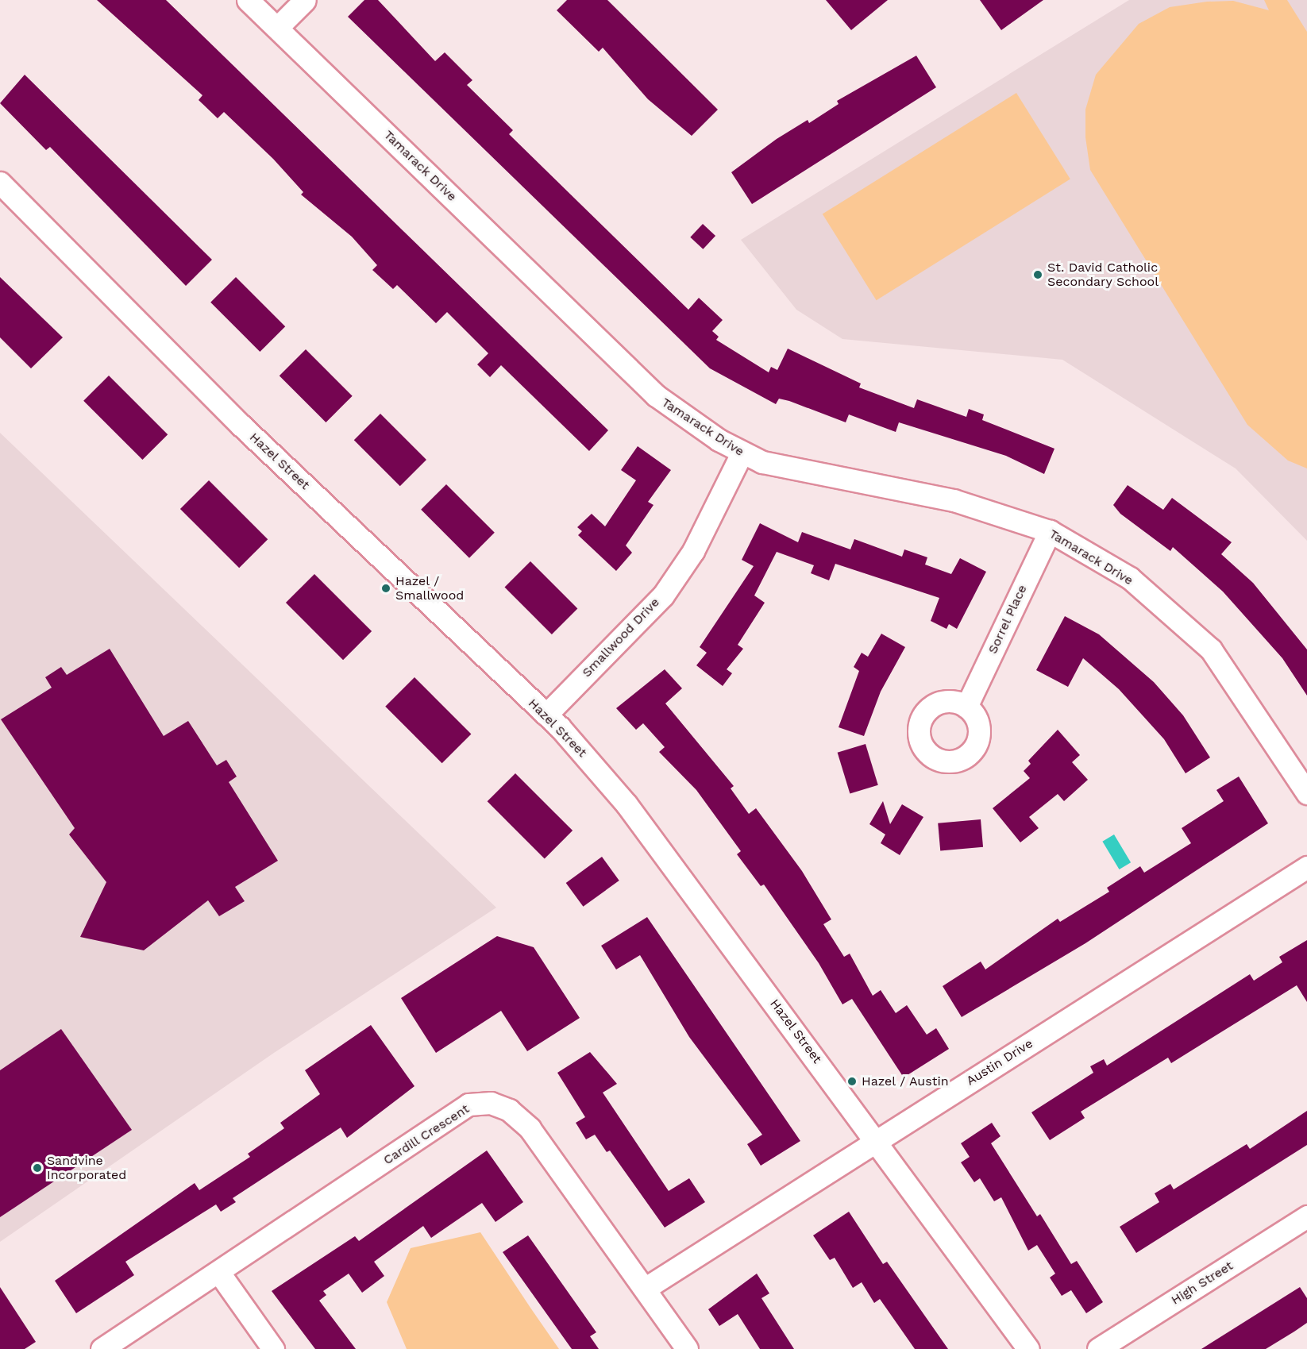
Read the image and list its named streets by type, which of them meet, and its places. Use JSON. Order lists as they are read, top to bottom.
{
  "streets": {
    "street": [
      "Tamarack Drive",
      "Hazel Street",
      "Sorrel Place",
      "Smallwood Drive",
      "Austin Drive",
      "Cardill Crescent",
      "High Street"
    ]
  },
  "crossings": [
    ["Tamarack Drive", "Sorrel Place"],
    ["Tamarack Drive", "Smallwood Drive"],
    ["Hazel Street", "Smallwood Drive"],
    ["Hazel Street", "Austin Drive"],
    ["Austin Drive", "Cardill Crescent"]
  ],
  "places": [
    "St. David Catholic Secondary School",
    "Hazel / Smallwood",
    "Hazel / Austin",
    "Sandvine Incorporated"
  ]
}
